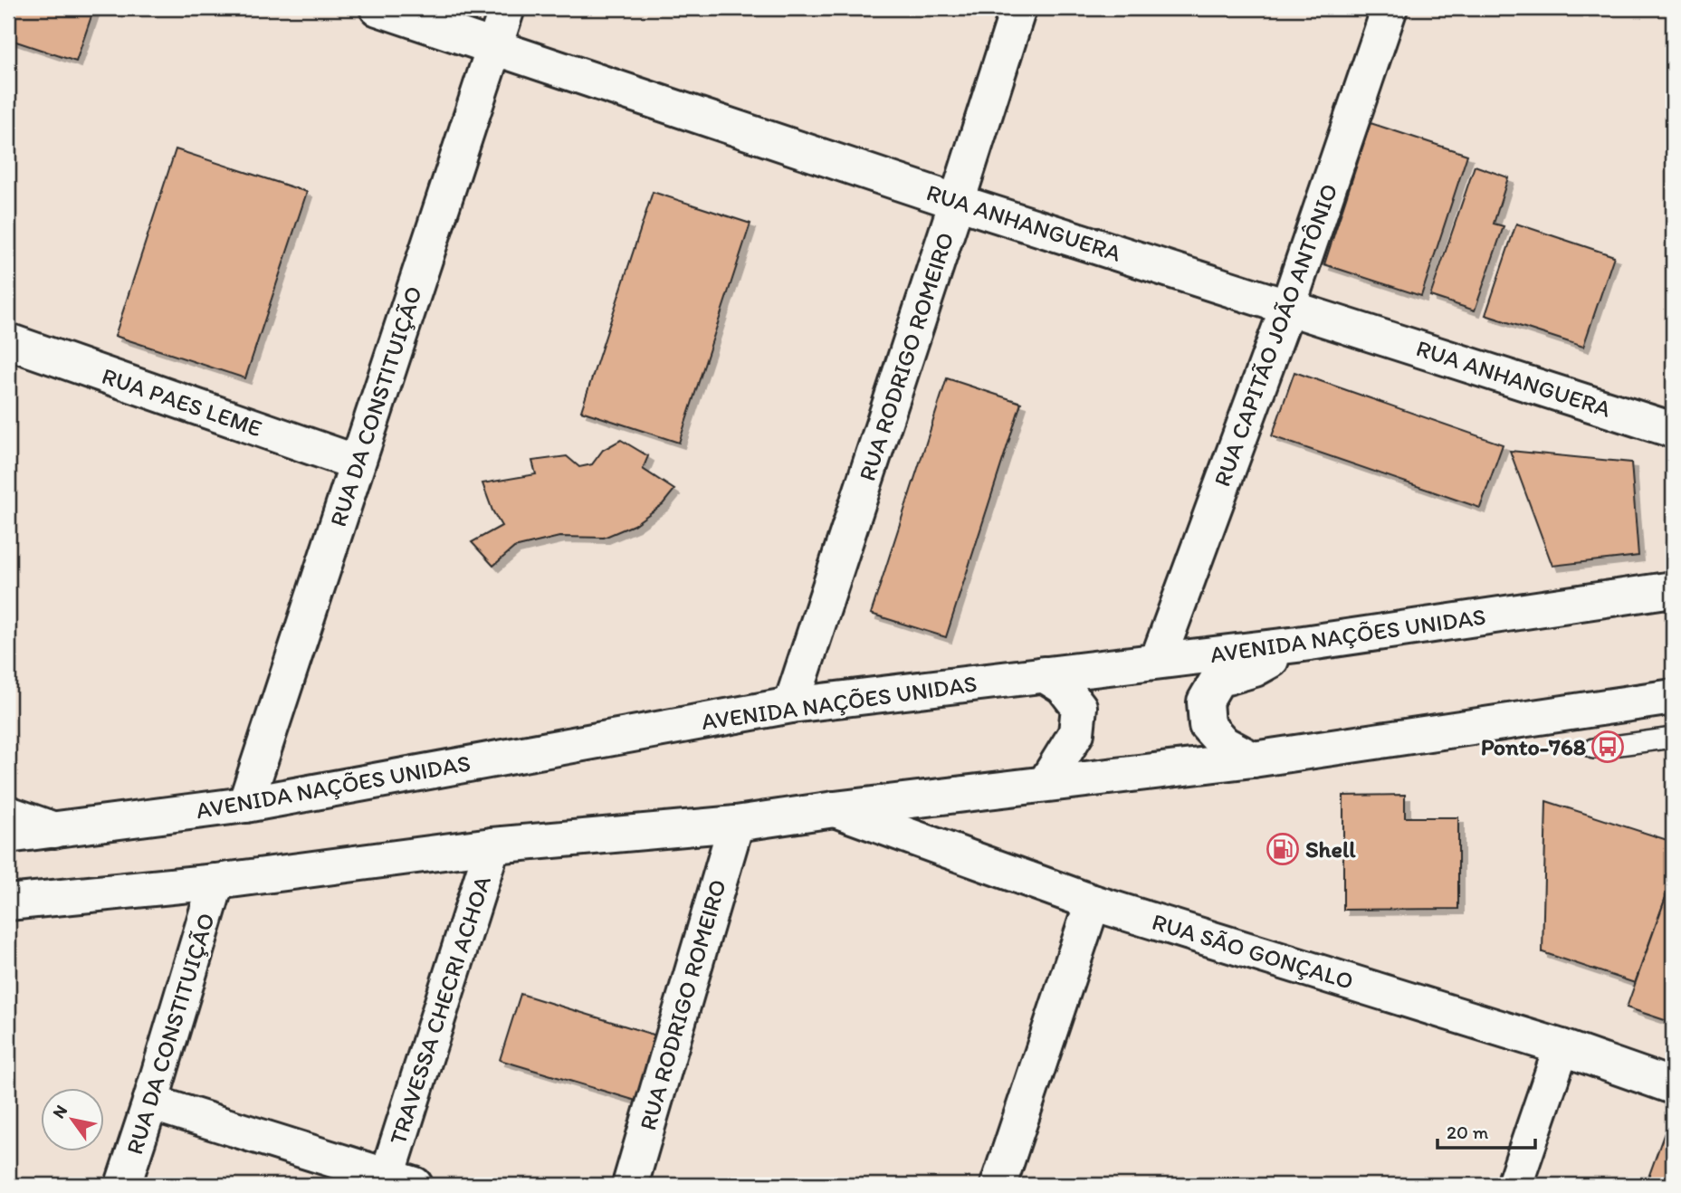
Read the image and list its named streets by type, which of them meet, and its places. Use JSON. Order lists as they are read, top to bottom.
{
  "streets": {
    "street": [
      "RUA ANHANGUERA",
      "RUA CAPITÃO JOÃO ANTÔNIO",
      "RUA RODRIGO ROMEIRO",
      "RUA PAES LEME",
      "RUA DA CONSTITUIÇÃO",
      "AVENIDA NAÇÕES UNIDAS",
      "RUA SÃO GONÇALO",
      "TRAVESSA CHECRI ACHOA"
    ]
  },
  "crossings": [
    ["RUA ANHANGUERA", "RUA CAPITÃO JOÃO ANTÔNIO"],
    ["RUA ANHANGUERA", "RUA RODRIGO ROMEIRO"],
    ["RUA ANHANGUERA", "RUA DA CONSTITUIÇÃO"],
    ["RUA CAPITÃO JOÃO ANTÔNIO", "AVENIDA NAÇÕES UNIDAS"],
    ["RUA RODRIGO ROMEIRO", "AVENIDA NAÇÕES UNIDAS"],
    ["RUA PAES LEME", "RUA DA CONSTITUIÇÃO"],
    ["RUA DA CONSTITUIÇÃO", "AVENIDA NAÇÕES UNIDAS"]
  ],
  "places": {
    "bus stop": ["Ponto-768"],
    "fuel station": ["Shell"]
  },
  "scale_bar": "20 m",
  "north": "top left"
}
